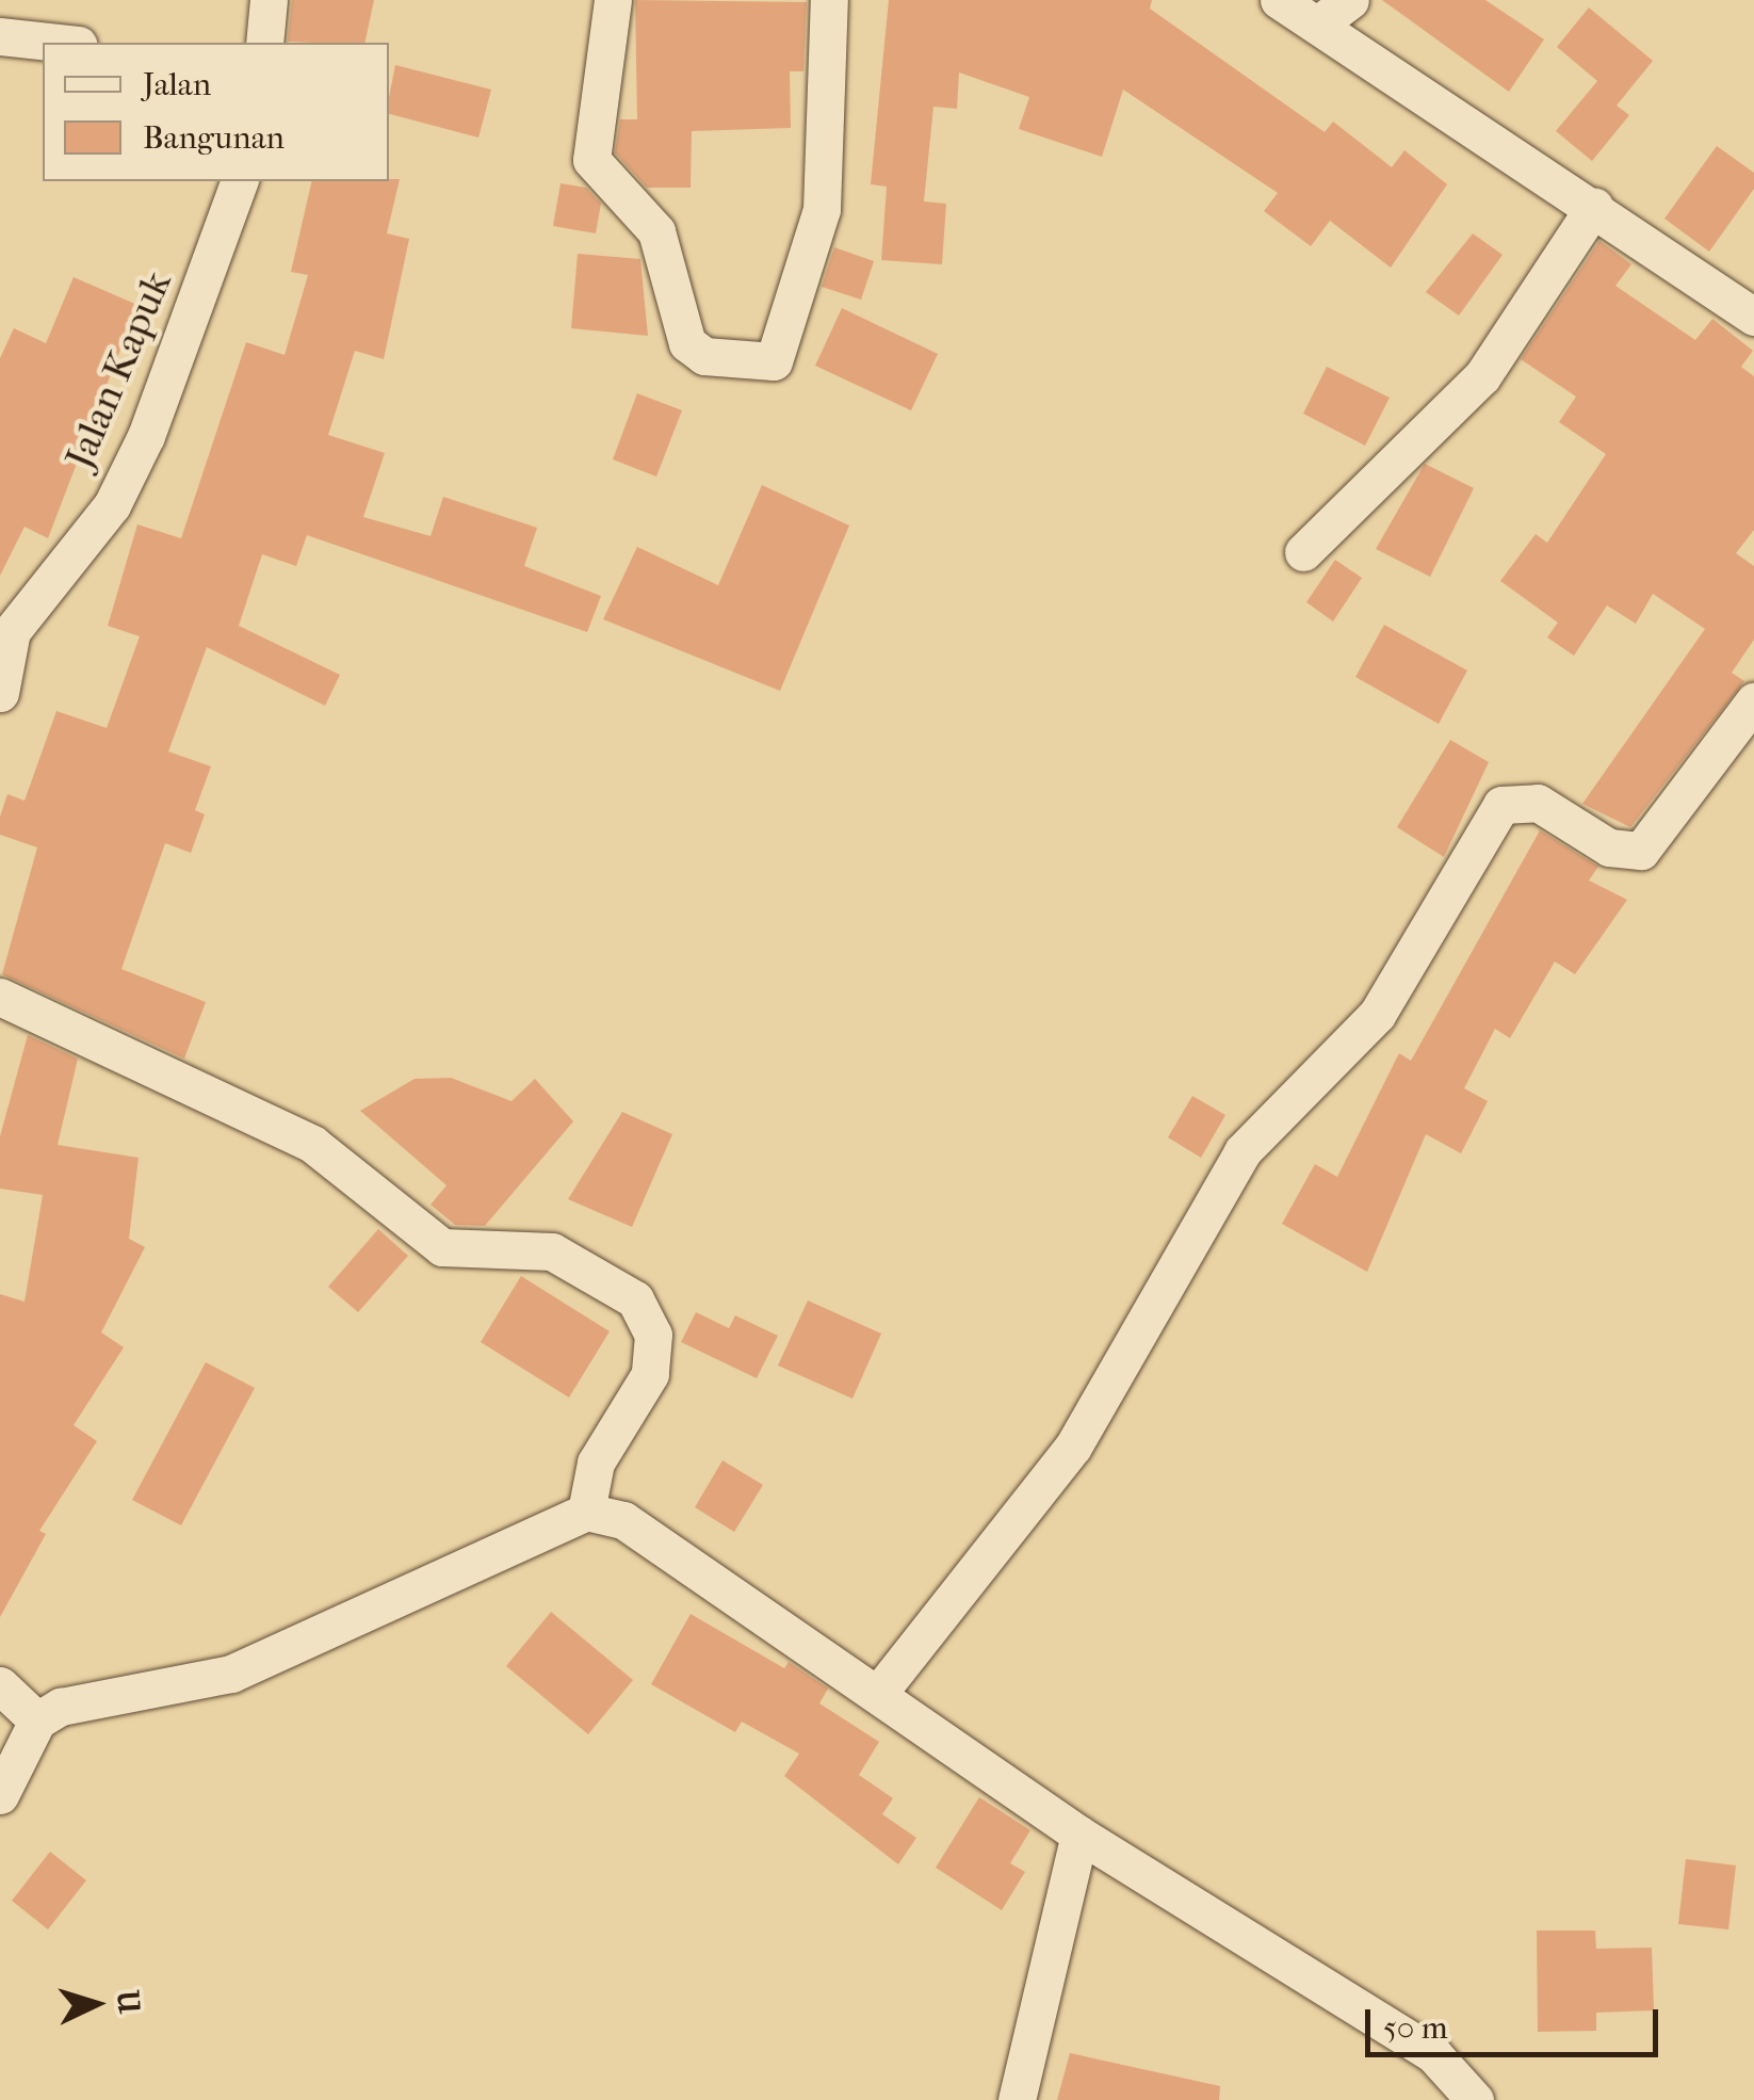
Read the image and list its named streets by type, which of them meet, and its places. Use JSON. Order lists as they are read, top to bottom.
{
  "streets": {
    "street": ["Jalan Kapuk"]
  },
  "legend": ["Jalan", "Bangunan"],
  "scale_bar": "50 m",
  "north": "right"
}
